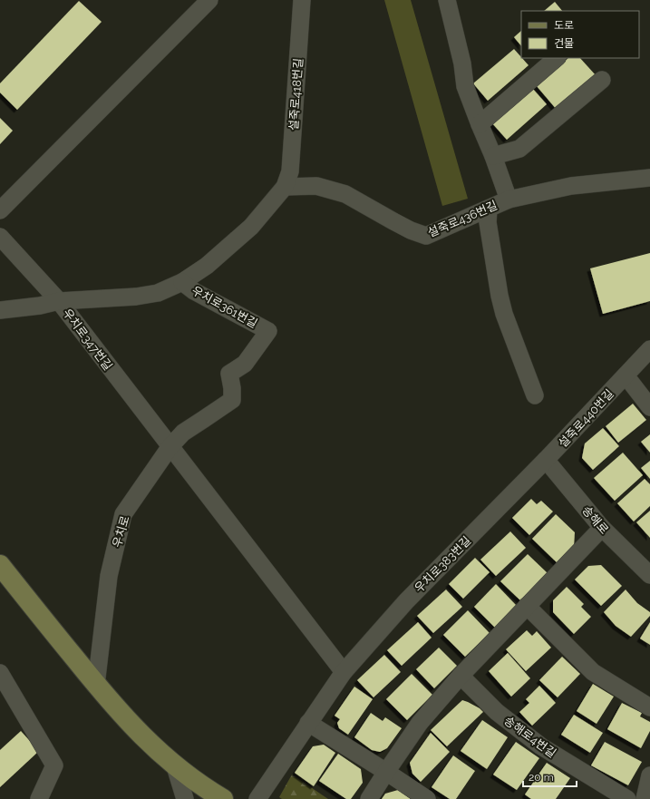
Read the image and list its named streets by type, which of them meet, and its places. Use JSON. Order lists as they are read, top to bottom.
{
  "streets": {
    "street": [
      "설죽로418번길",
      "설죽로436번길",
      "우치로361번길",
      "우치로347번길",
      "설죽로440번길",
      "송해로",
      "우치로",
      "우치로383번길",
      "송해로4번길"
    ]
  },
  "crossings": [
    ["설죽로418번길", "설죽로436번길"],
    ["설죽로418번길", "우치로361번길"],
    ["설죽로436번길", "우치로361번길"],
    ["우치로361번길", "우치로347번길"],
    ["우치로361번길", "우치로"],
    ["우치로347번길", "우치로"],
    ["설죽로440번길", "송해로"],
    ["설죽로440번길", "우치로383번길"],
    ["송해로", "우치로383번길"]
  ],
  "legend": ["도로", "건물"],
  "scale_bar": "20 m"
}
